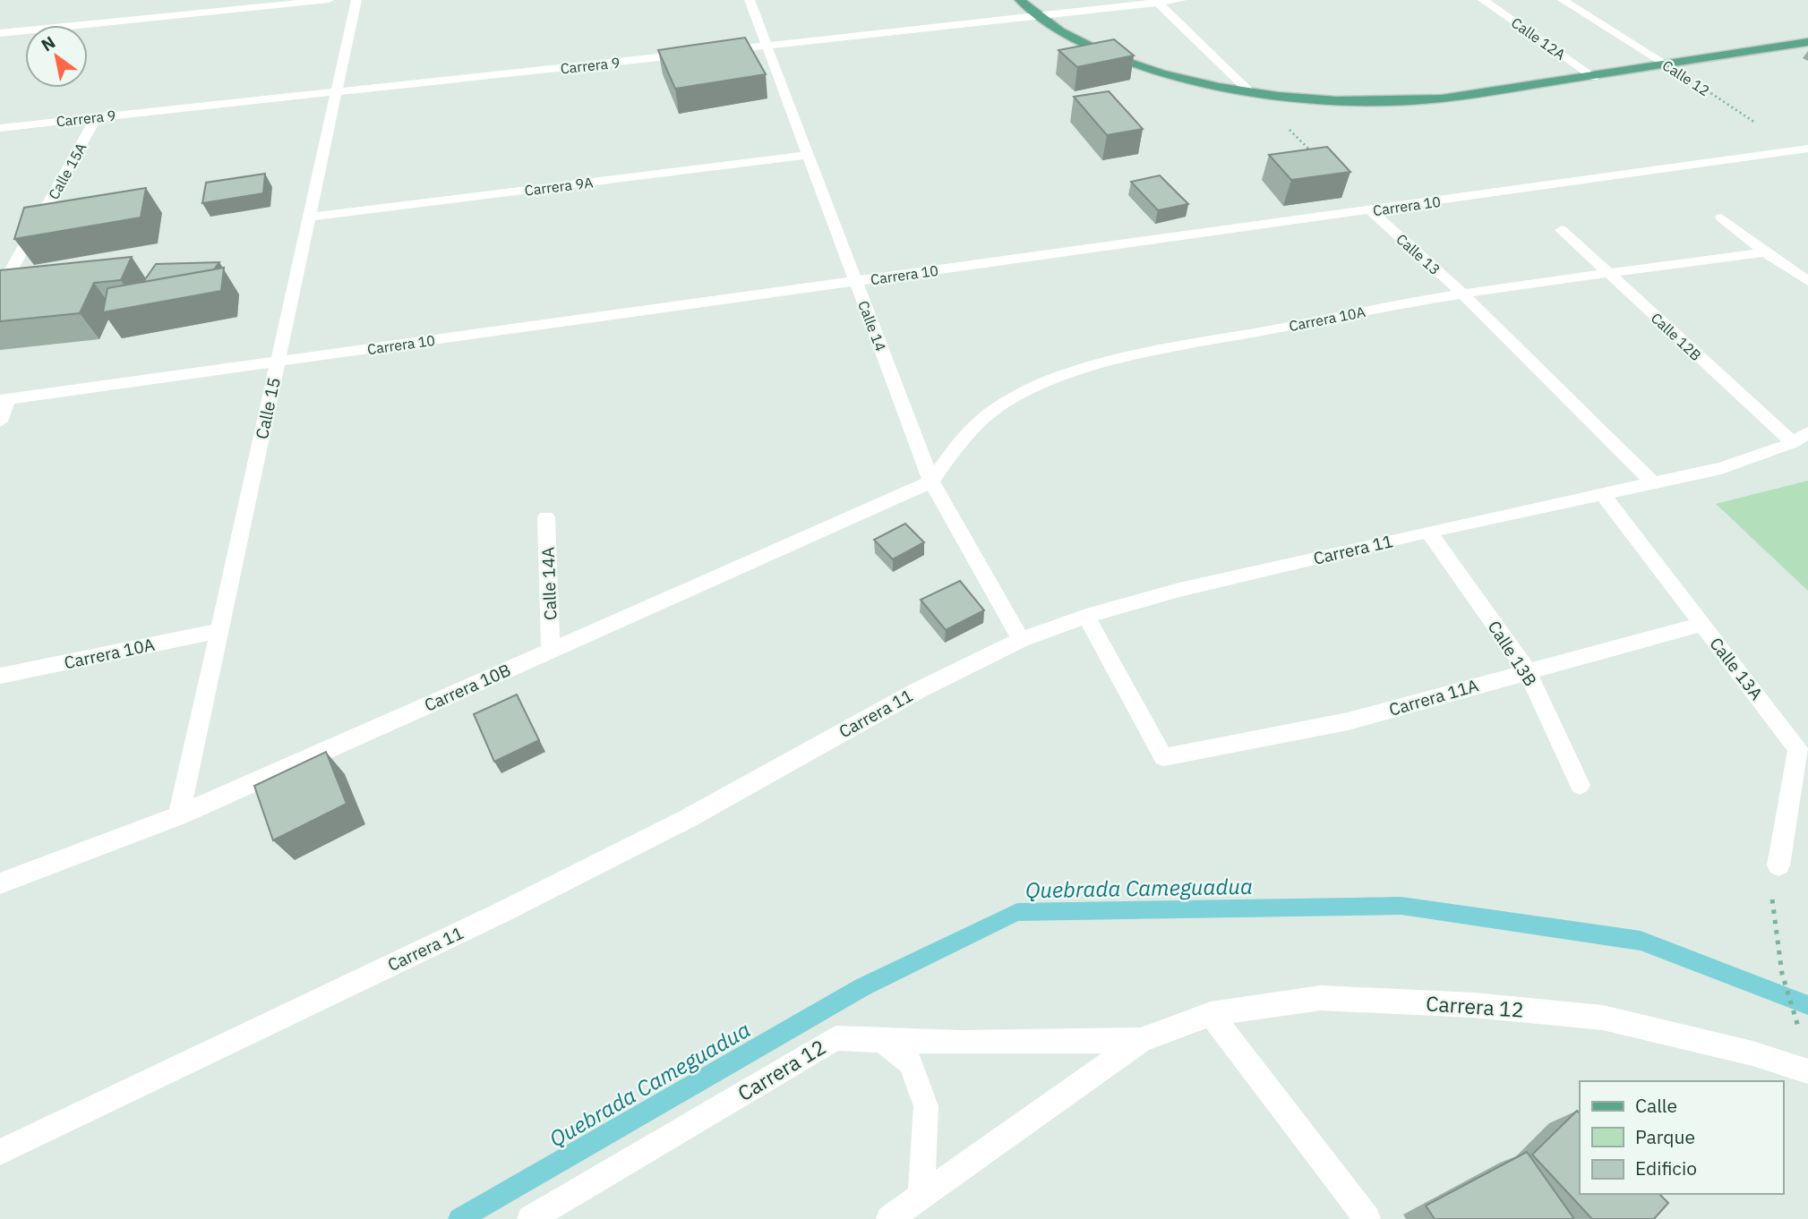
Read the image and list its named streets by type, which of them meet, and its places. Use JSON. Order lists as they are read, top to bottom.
{
  "streets": {
    "street": [
      "Calle 12A",
      "Carrera 9",
      "Calle 12",
      "Calle 15A",
      "Carrera 9A",
      "Carrera 10",
      "Calle 13",
      "Carrera 10A",
      "Calle 14",
      "Calle 12B",
      "Calle 15",
      "Carrera 11",
      "Calle 14A",
      "Calle 13B",
      "Calle 13A",
      "Carrera 10B",
      "Carrera 11A",
      "Carrera 12"
    ]
  },
  "crossings": [
    ["Carrera 9", "Calle 15A"],
    ["Carrera 9", "Calle 15"],
    ["Calle 12", "Carrera 10"],
    ["Carrera 9A", "Calle 14"],
    ["Carrera 9A", "Calle 15"],
    ["Carrera 10", "Calle 13"],
    ["Carrera 10", "Calle 14"],
    ["Carrera 10", "Calle 15"],
    ["Calle 13", "Carrera 10A"],
    ["Calle 13", "Carrera 11"],
    ["Carrera 10A", "Calle 14"],
    ["Carrera 10A", "Calle 12B"],
    ["Carrera 10A", "Calle 15"],
    ["Carrera 10A", "Carrera 10B"],
    ["Calle 14", "Carrera 11"],
    ["Calle 14", "Carrera 10B"],
    ["Calle 12B", "Carrera 11"],
    ["Calle 15", "Carrera 10B"],
    ["Carrera 11", "Calle 13B"],
    ["Carrera 11", "Calle 13A"],
    ["Carrera 11", "Carrera 11A"],
    ["Calle 14A", "Carrera 10B"],
    ["Calle 13B", "Carrera 11A"],
    ["Calle 13A", "Carrera 11A"]
  ],
  "water": ["Quebrada Cameguadua"],
  "legend": ["Calle", "Parque", "Edificio"],
  "north": "top left"
}
